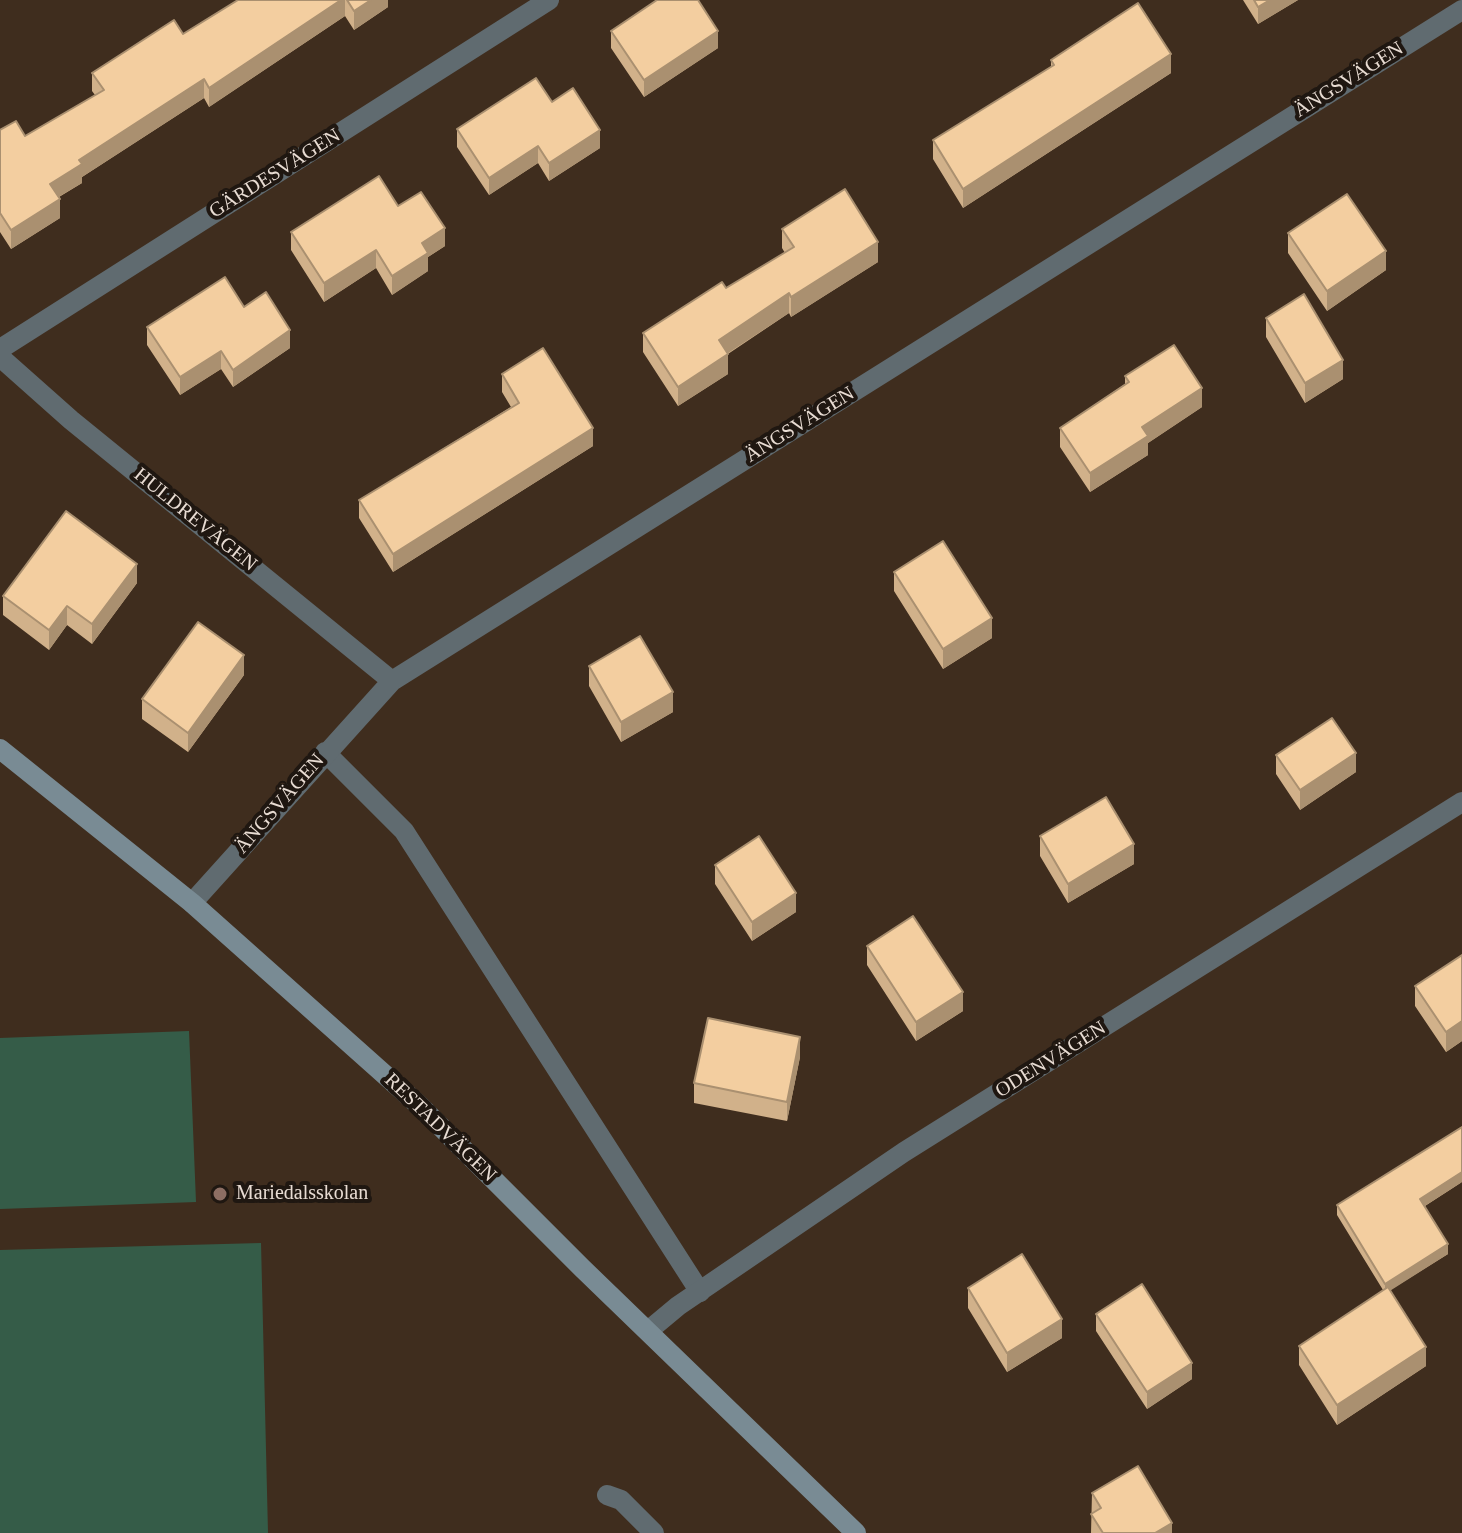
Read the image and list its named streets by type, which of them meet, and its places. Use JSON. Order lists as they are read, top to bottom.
{
  "streets": {
    "street": [
      "ÄNGSVÄGEN",
      "GÄRDESVÄGEN",
      "HULDREVÄGEN",
      "ODENVÄGEN",
      "RESTADVÄGEN"
    ]
  },
  "crossings": [
    ["ÄNGSVÄGEN", "HULDREVÄGEN"],
    ["ÄNGSVÄGEN", "RESTADVÄGEN"],
    ["ODENVÄGEN", "RESTADVÄGEN"]
  ],
  "places": ["Mariedalsskolan"]
}
